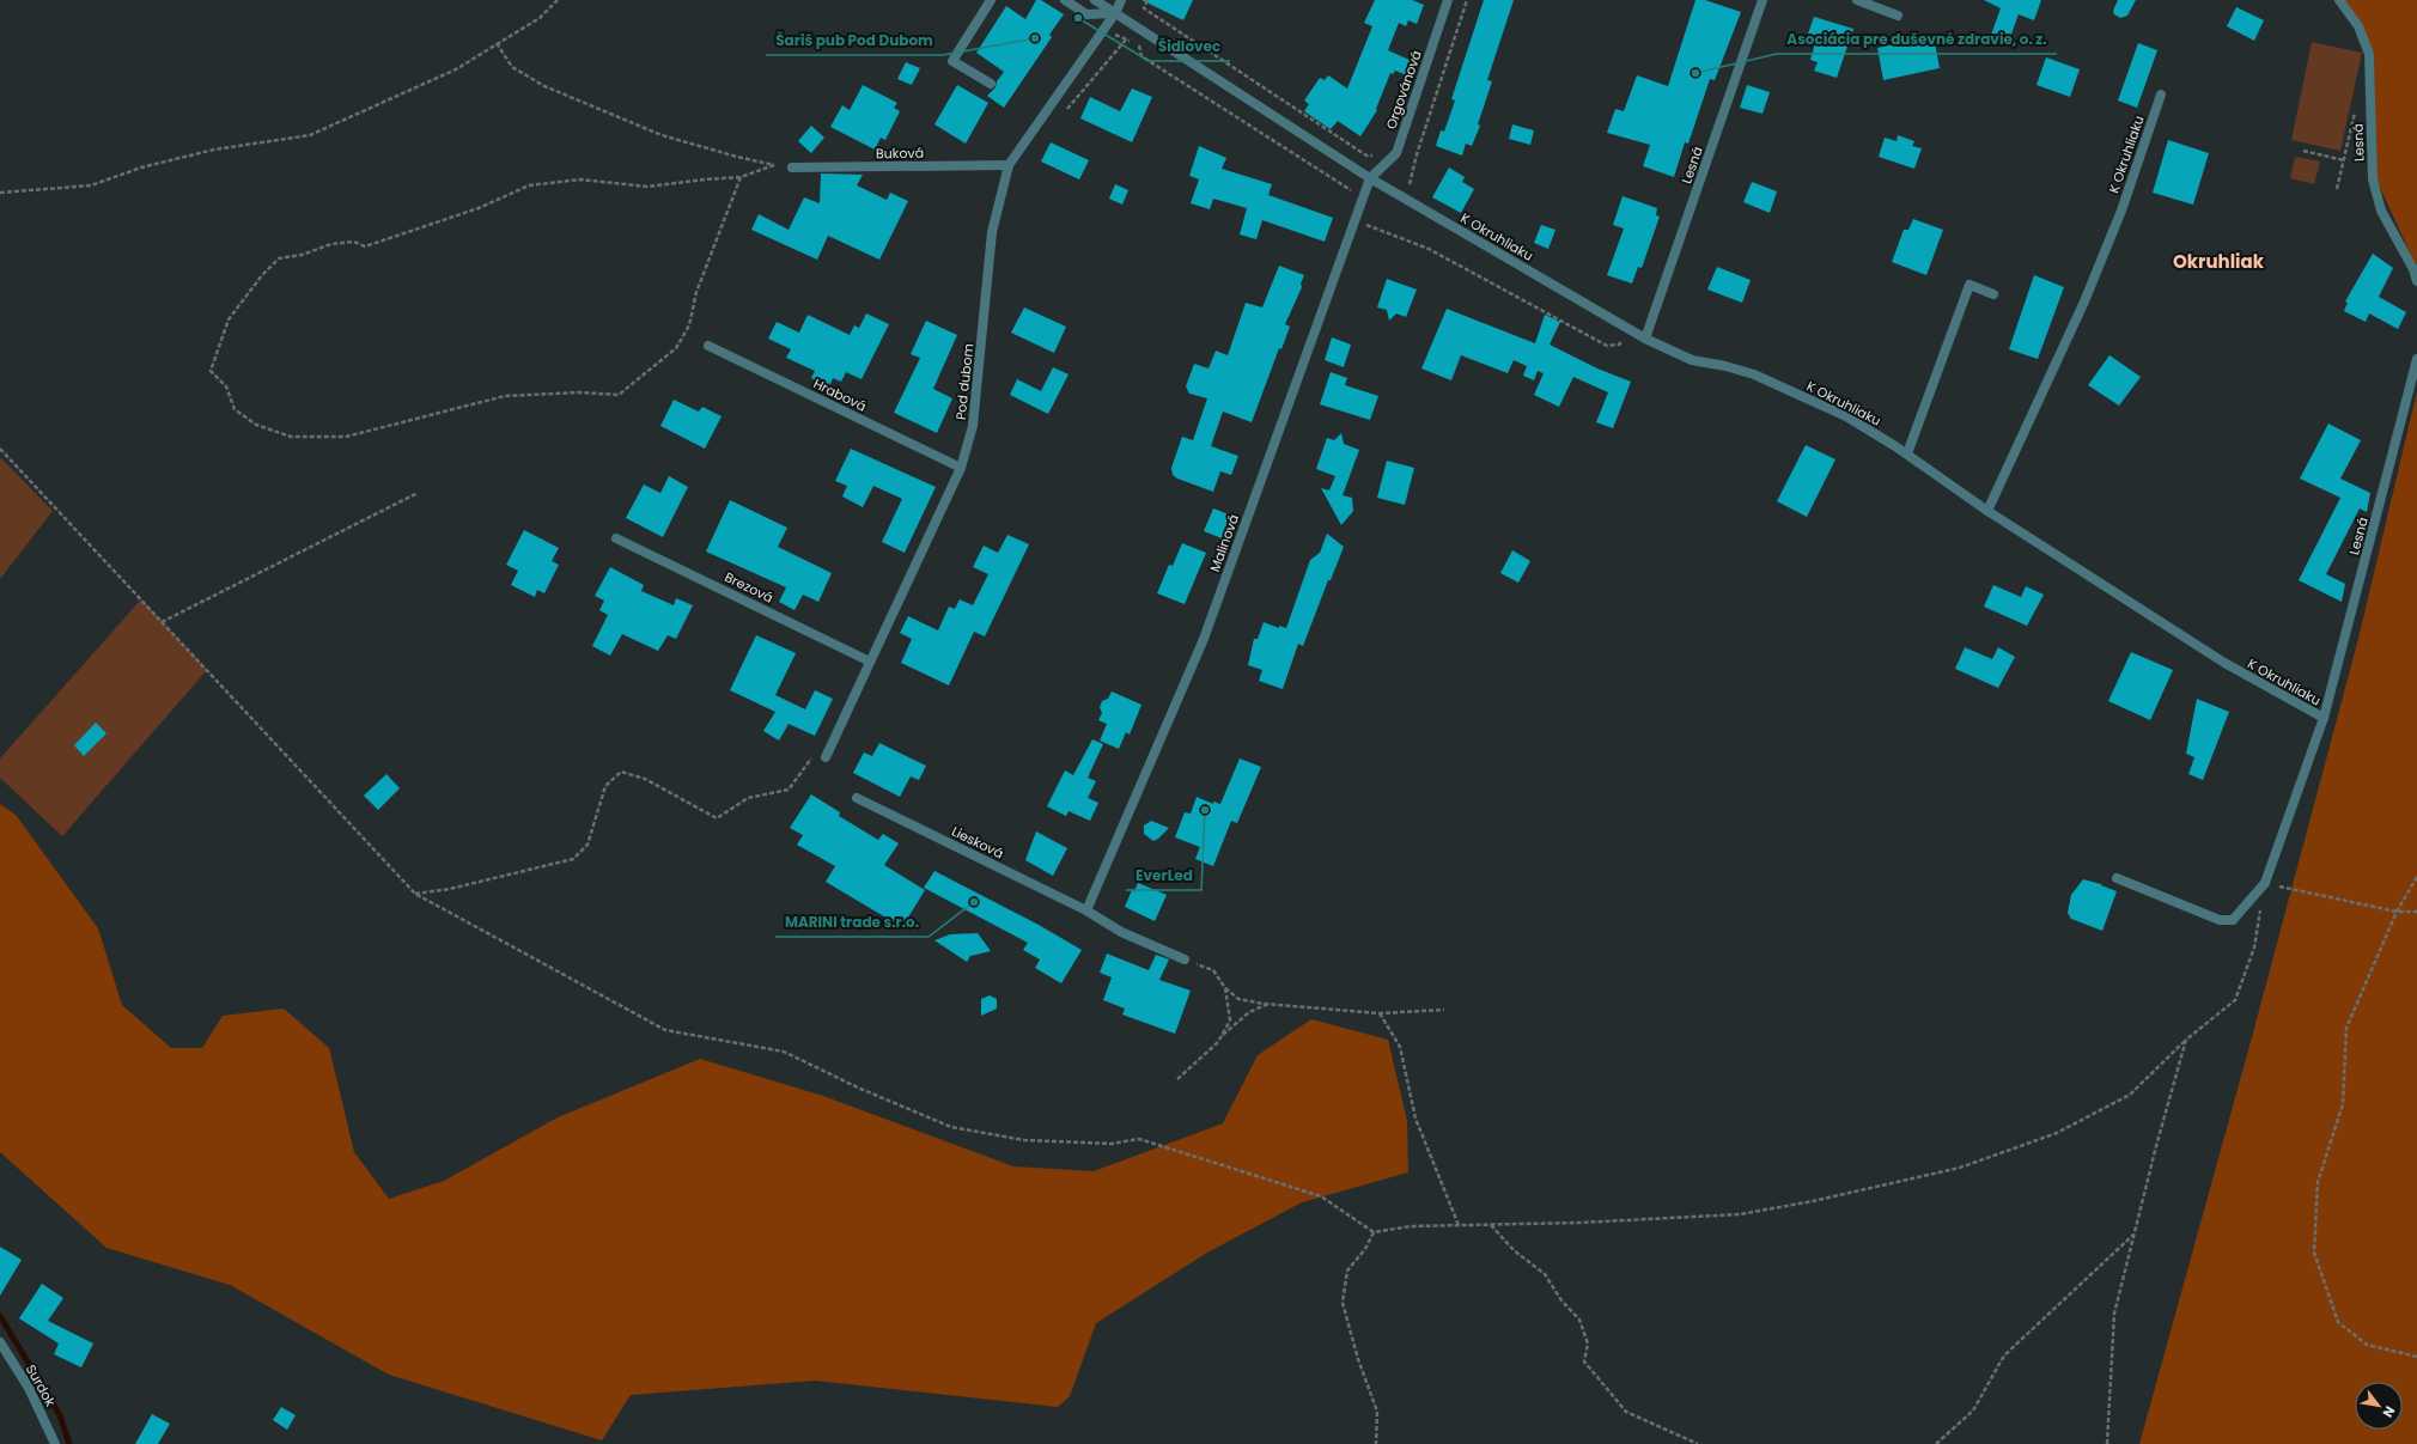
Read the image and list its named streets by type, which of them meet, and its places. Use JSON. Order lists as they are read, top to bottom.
{
  "streets": {
    "street": [
      "Orgovánová",
      "Lesná",
      "Buková",
      "K Okruhliaku",
      "Pod dubom",
      "Hrabová",
      "Malinová",
      "Brezová",
      "Liesková",
      "Surdok"
    ]
  },
  "crossings": [
    ["Orgovánová", "K Okruhliaku"],
    ["Orgovánová", "Malinová"],
    ["Lesná", "K Okruhliaku"],
    ["Buková", "Pod dubom"],
    ["K Okruhliaku", "Pod dubom"],
    ["K Okruhliaku", "Malinová"],
    ["Pod dubom", "Hrabová"],
    ["Pod dubom", "Brezová"],
    ["Malinová", "Liesková"]
  ],
  "districts": ["Okruhliak"],
  "places": [
    "Šidlovec",
    "Šariš pub Pod Dubom",
    "Asociácia pre duševné zdravie, o. z.",
    "EverLed",
    "MARINI trade s.r.o."
  ],
  "north": "bottom right"
}
